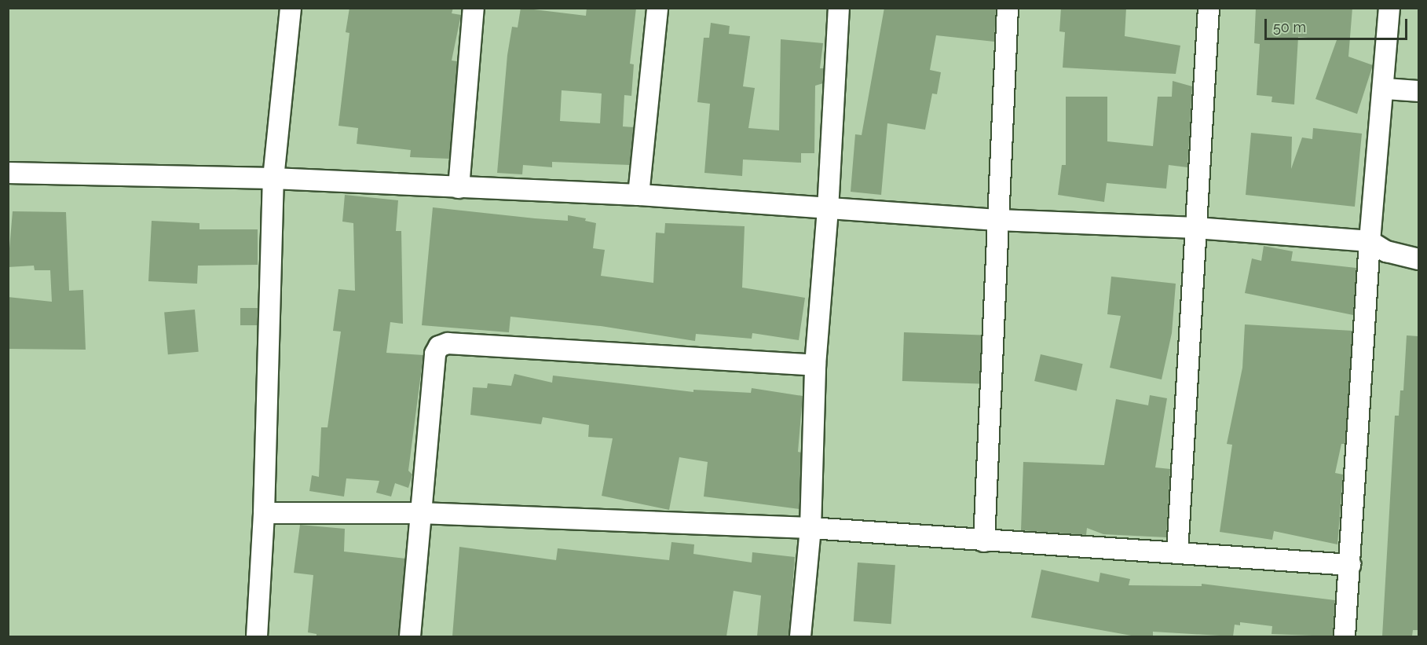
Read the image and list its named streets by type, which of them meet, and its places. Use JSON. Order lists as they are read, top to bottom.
{
  "scale_bar": "50 m"
}
